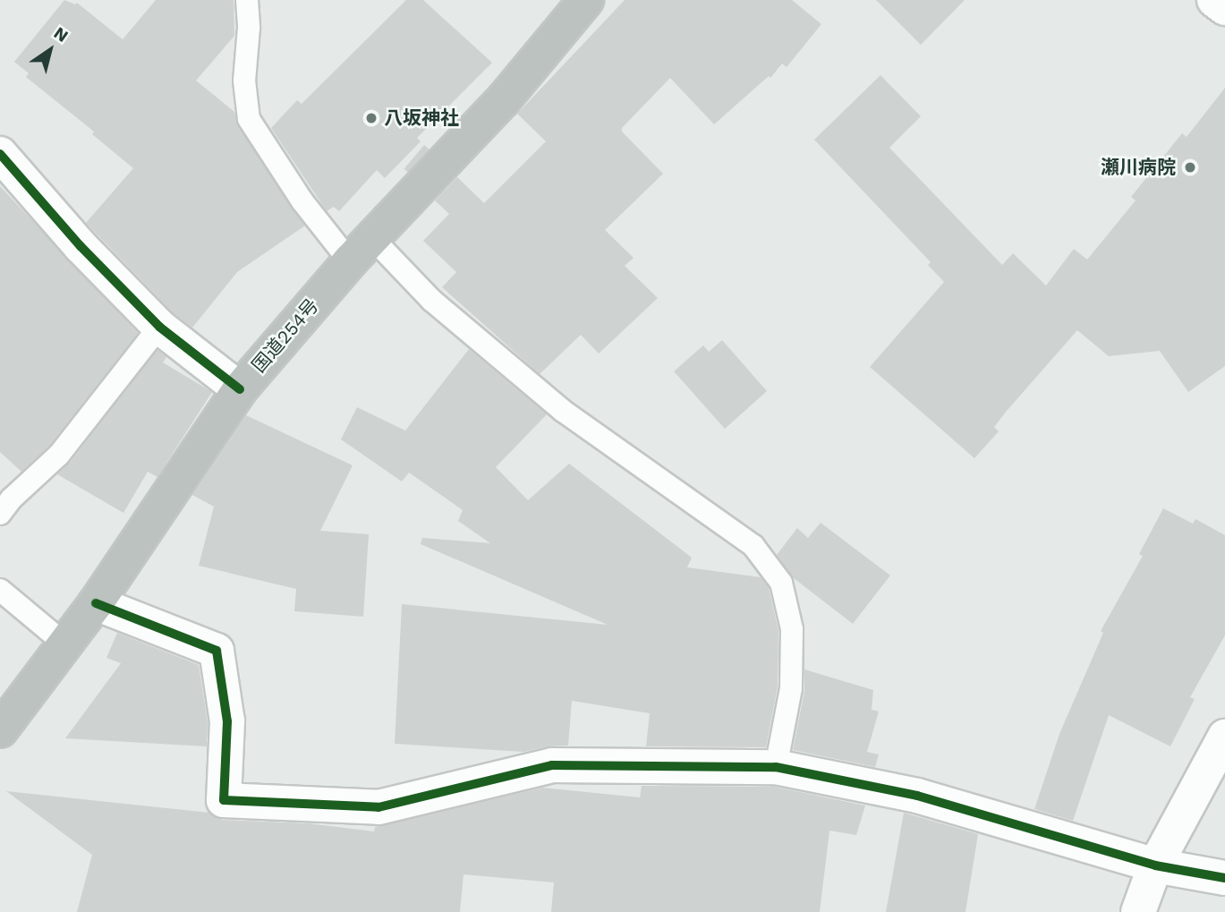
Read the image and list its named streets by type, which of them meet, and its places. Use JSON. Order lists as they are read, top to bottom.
{
  "streets": {
    "highway": ["国道254号"]
  },
  "places": ["八坂神社", "瀬川病院"],
  "north": "top right"
}
